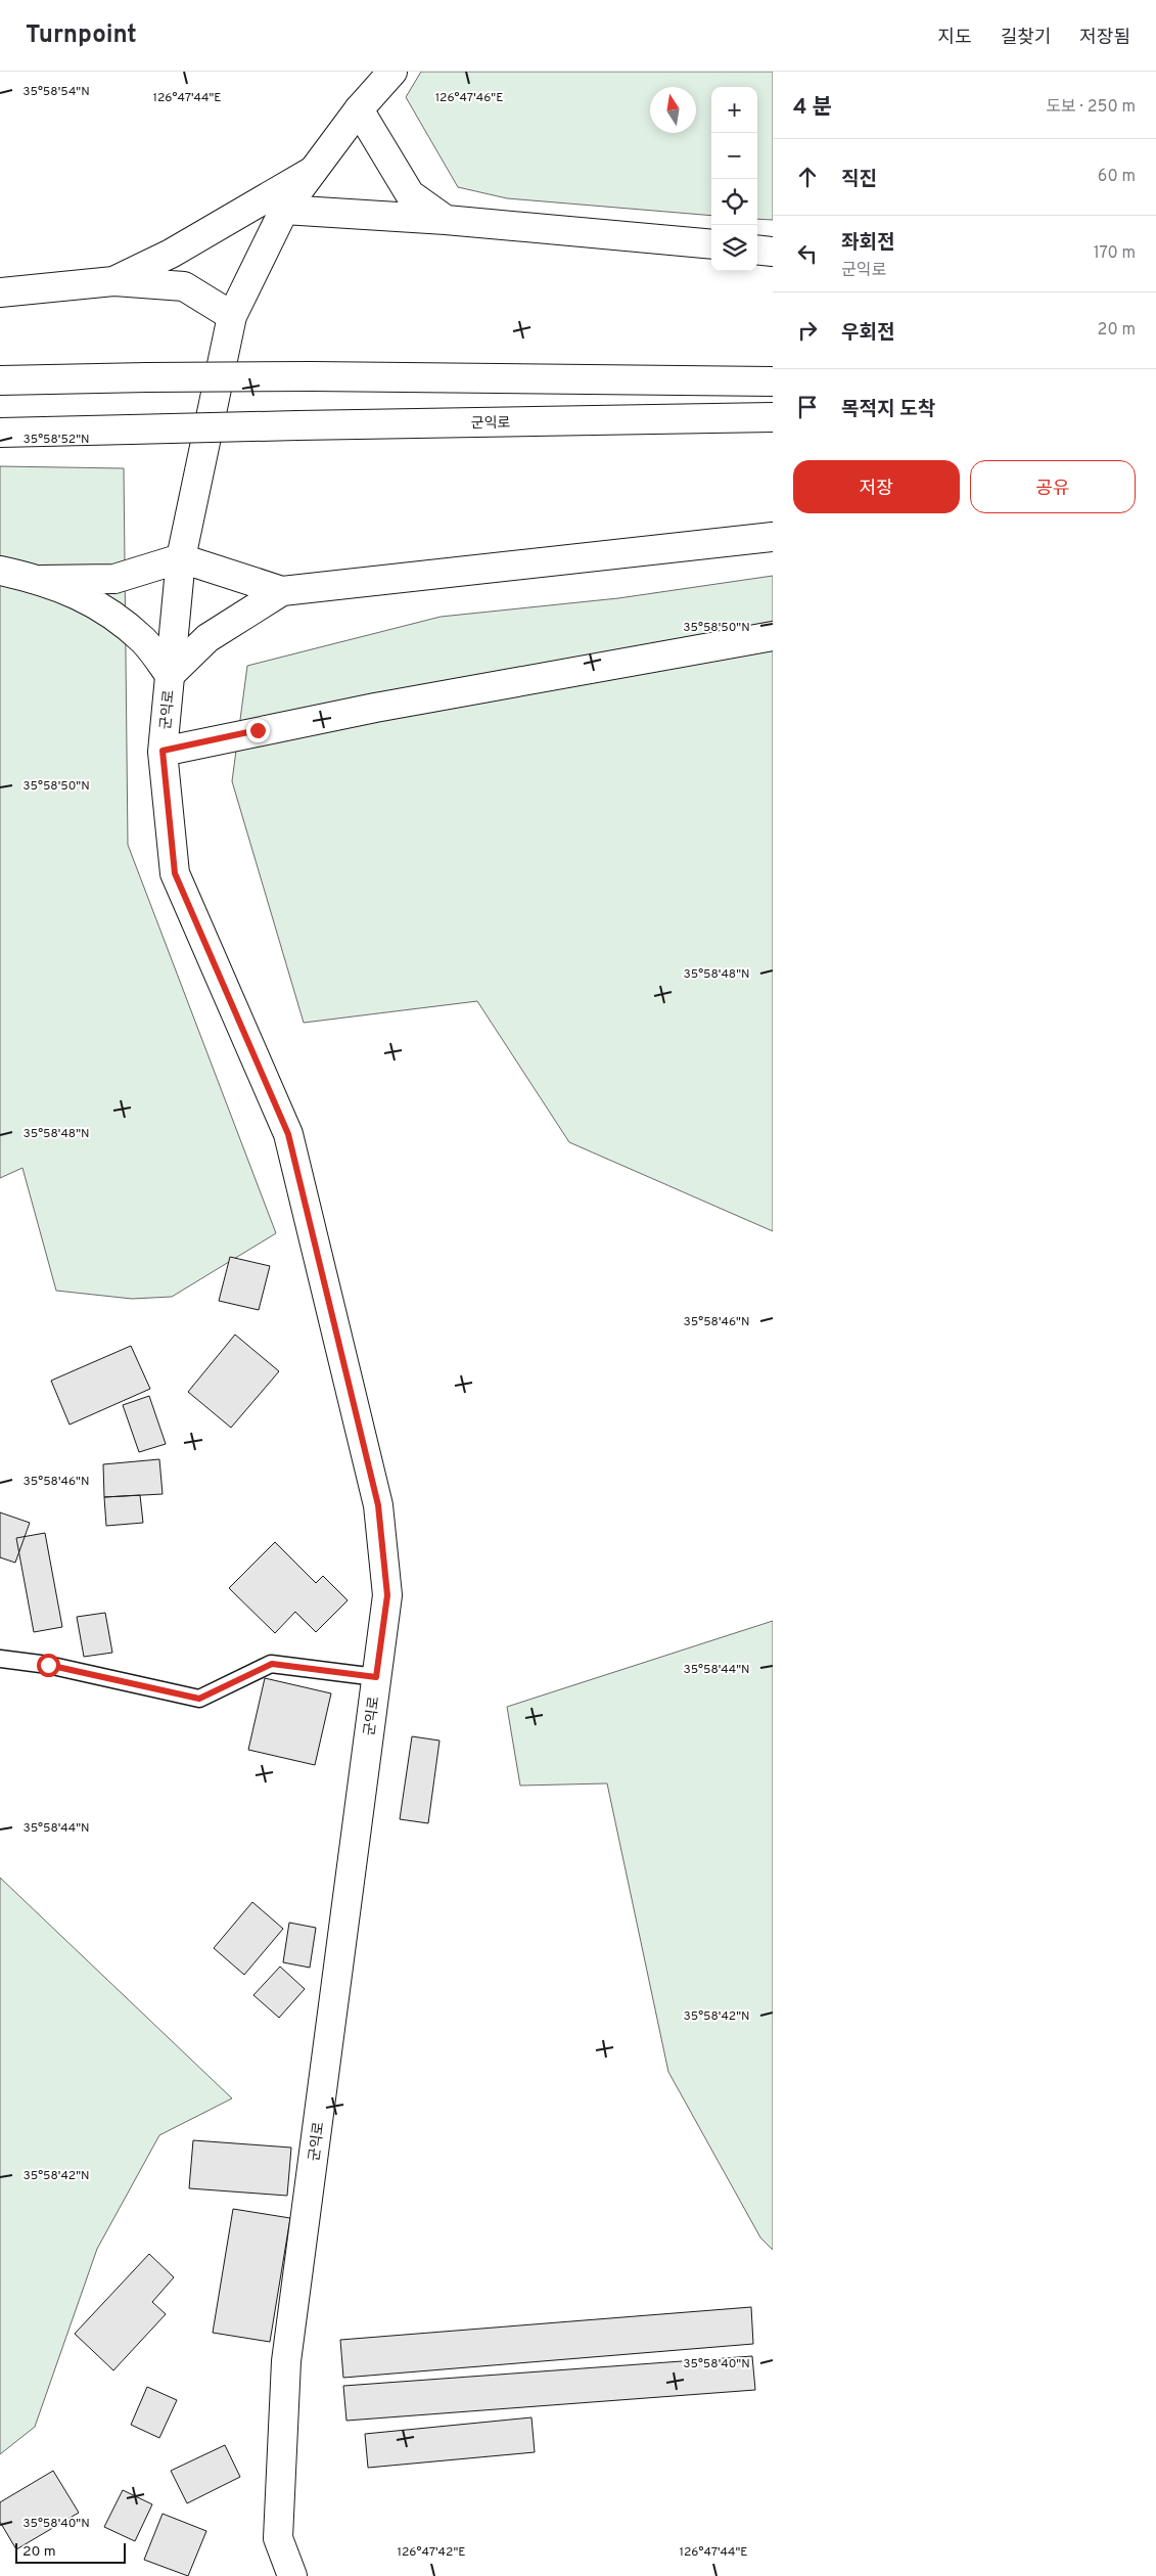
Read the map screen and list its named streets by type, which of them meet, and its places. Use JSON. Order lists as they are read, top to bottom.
{
  "streets": {
    "main road": ["군익로"]
  },
  "scale_bar": "20 m",
  "north": "top",
  "page": {
    "header": "Turnpoint",
    "nav": ["지도", "길찾기", "저장됨"],
    "heading": ["4 분", "도보 · 250 m"],
    "map_buttons": ["+", "−"],
    "list": [
      ["직진", "60 m"],
      ["좌회전", "군익로", "170 m"],
      ["우회전", "20 m"],
      "목적지 도착"
    ],
    "buttons": ["저장", "공유"],
    "scale": "20 m"
  },
  "coordinates": [
    "35°58'54\"N",
    "126°47'44\"E",
    "126°47'46\"E",
    "35°58'52\"N",
    "35°58'50\"N",
    "35°58'48\"N",
    "35°58'46\"N",
    "35°58'44\"N",
    "35°58'42\"N",
    "35°58'40\"N",
    "126°47'42\"E"
  ]
}
